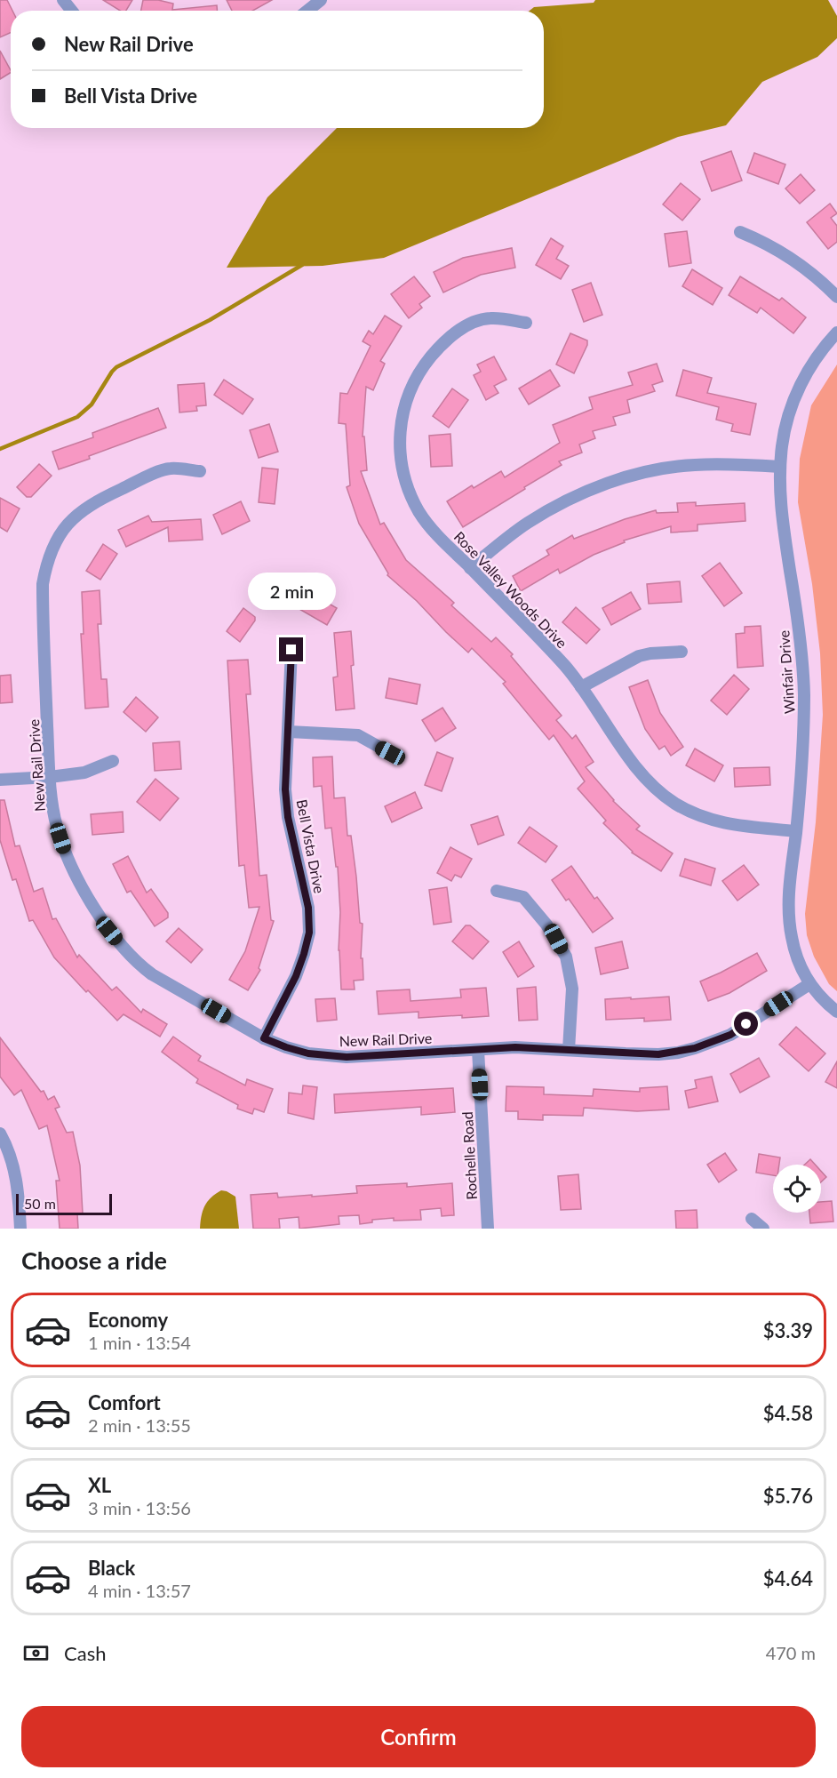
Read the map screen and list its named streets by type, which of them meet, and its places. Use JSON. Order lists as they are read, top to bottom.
{
  "streets": {
    "street": [
      "Rose Valley Woods Drive",
      "Winfair Drive",
      "New Rail Drive",
      "Bell Vista Drive",
      "Rochelle Road"
    ]
  },
  "crossings": [
    ["Rose Valley Woods Drive", "Winfair Drive"],
    ["Winfair Drive", "New Rail Drive"],
    ["New Rail Drive", "Bell Vista Drive"],
    ["New Rail Drive", "Rochelle Road"]
  ],
  "scale_bar": "50 m",
  "page": {
    "banner": ["New Rail Drive", "Bell Vista Drive"],
    "bubble": "2 min",
    "scale": "50 m",
    "heading": "Choose a ride",
    "list": [
      {
        "name": "Economy",
        "note": "1 min · 13:54",
        "value": "$3.39"
      },
      {
        "name": "Comfort",
        "note": "2 min · 13:55",
        "value": "$4.58"
      },
      {
        "name": "XL",
        "note": "3 min · 13:56",
        "value": "$5.76"
      },
      {
        "name": "Black",
        "note": "4 min · 13:57",
        "value": "$4.64"
      }
    ],
    "pay": ["Cash", "470 m"],
    "buttons": "Confirm"
  }
}
